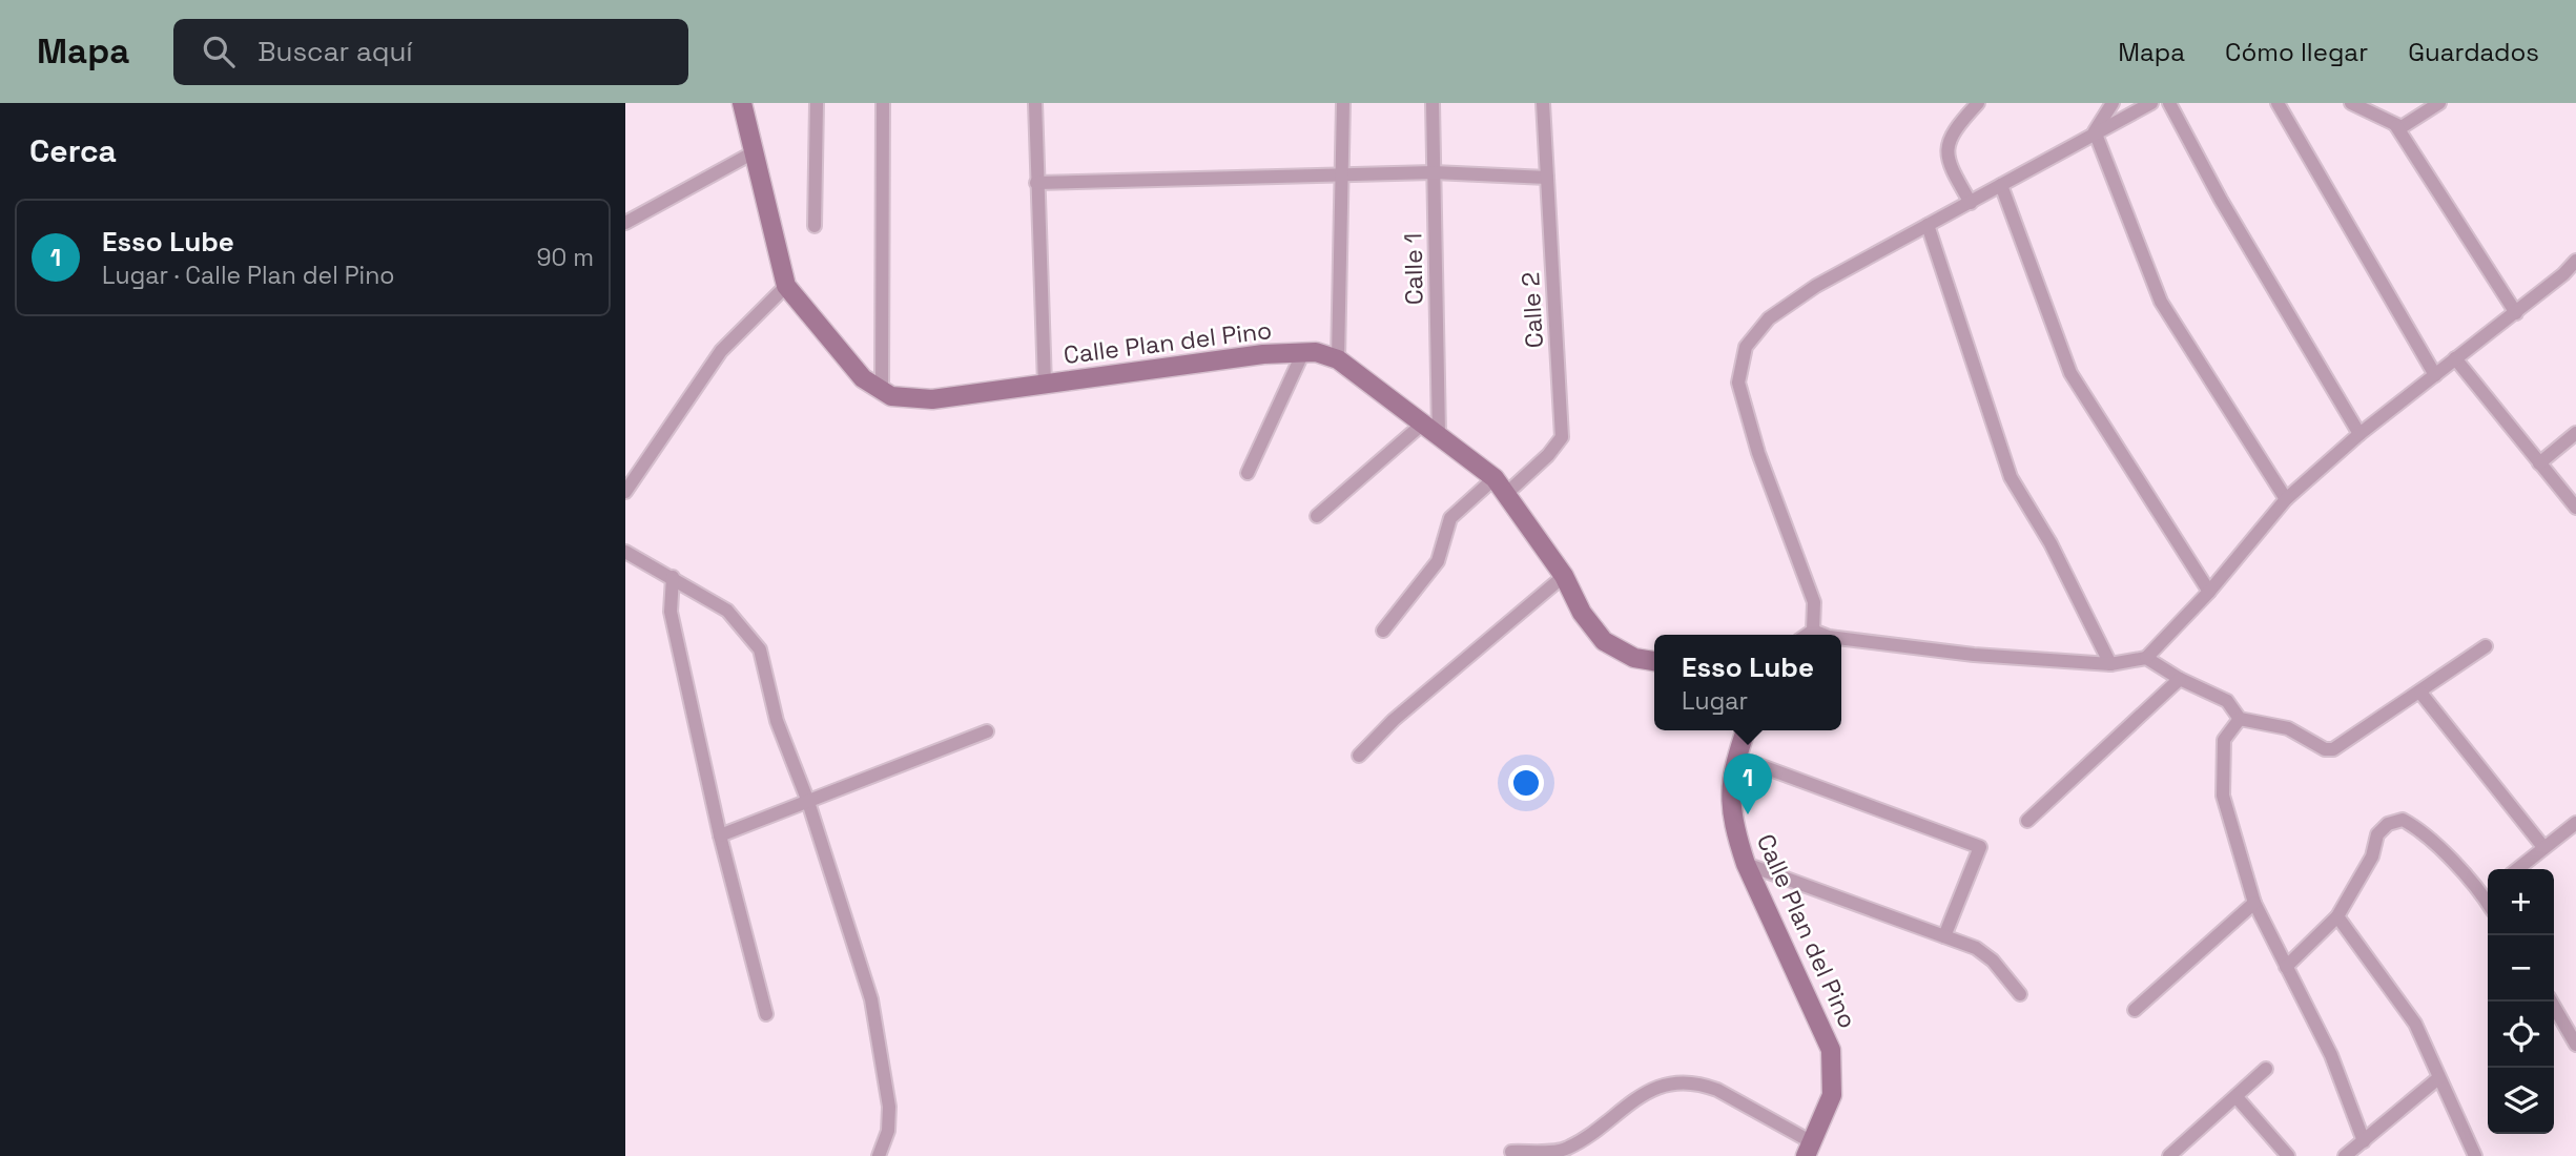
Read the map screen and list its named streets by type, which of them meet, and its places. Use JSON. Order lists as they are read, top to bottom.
{
  "streets": {
    "street": ["Calle 1", "Calle 2", "Calle Plan del Pino"]
  },
  "crossings": [
    ["Calle 1", "Calle Plan del Pino"],
    ["Calle 2", "Calle Plan del Pino"]
  ],
  "page": {
    "header": "Mapa",
    "search": "Buscar aquí",
    "nav": ["Mapa", "Cómo llegar", "Guardados"],
    "heading": "Cerca",
    "list": [
      {
        "mark": "1",
        "name": "Esso Lube",
        "note": "Lugar · Calle Plan del Pino",
        "value": "90 m"
      }
    ],
    "popup": ["Esso Lube", "Lugar"],
    "pins": "1",
    "map_buttons": ["+", "−"]
  }
}
